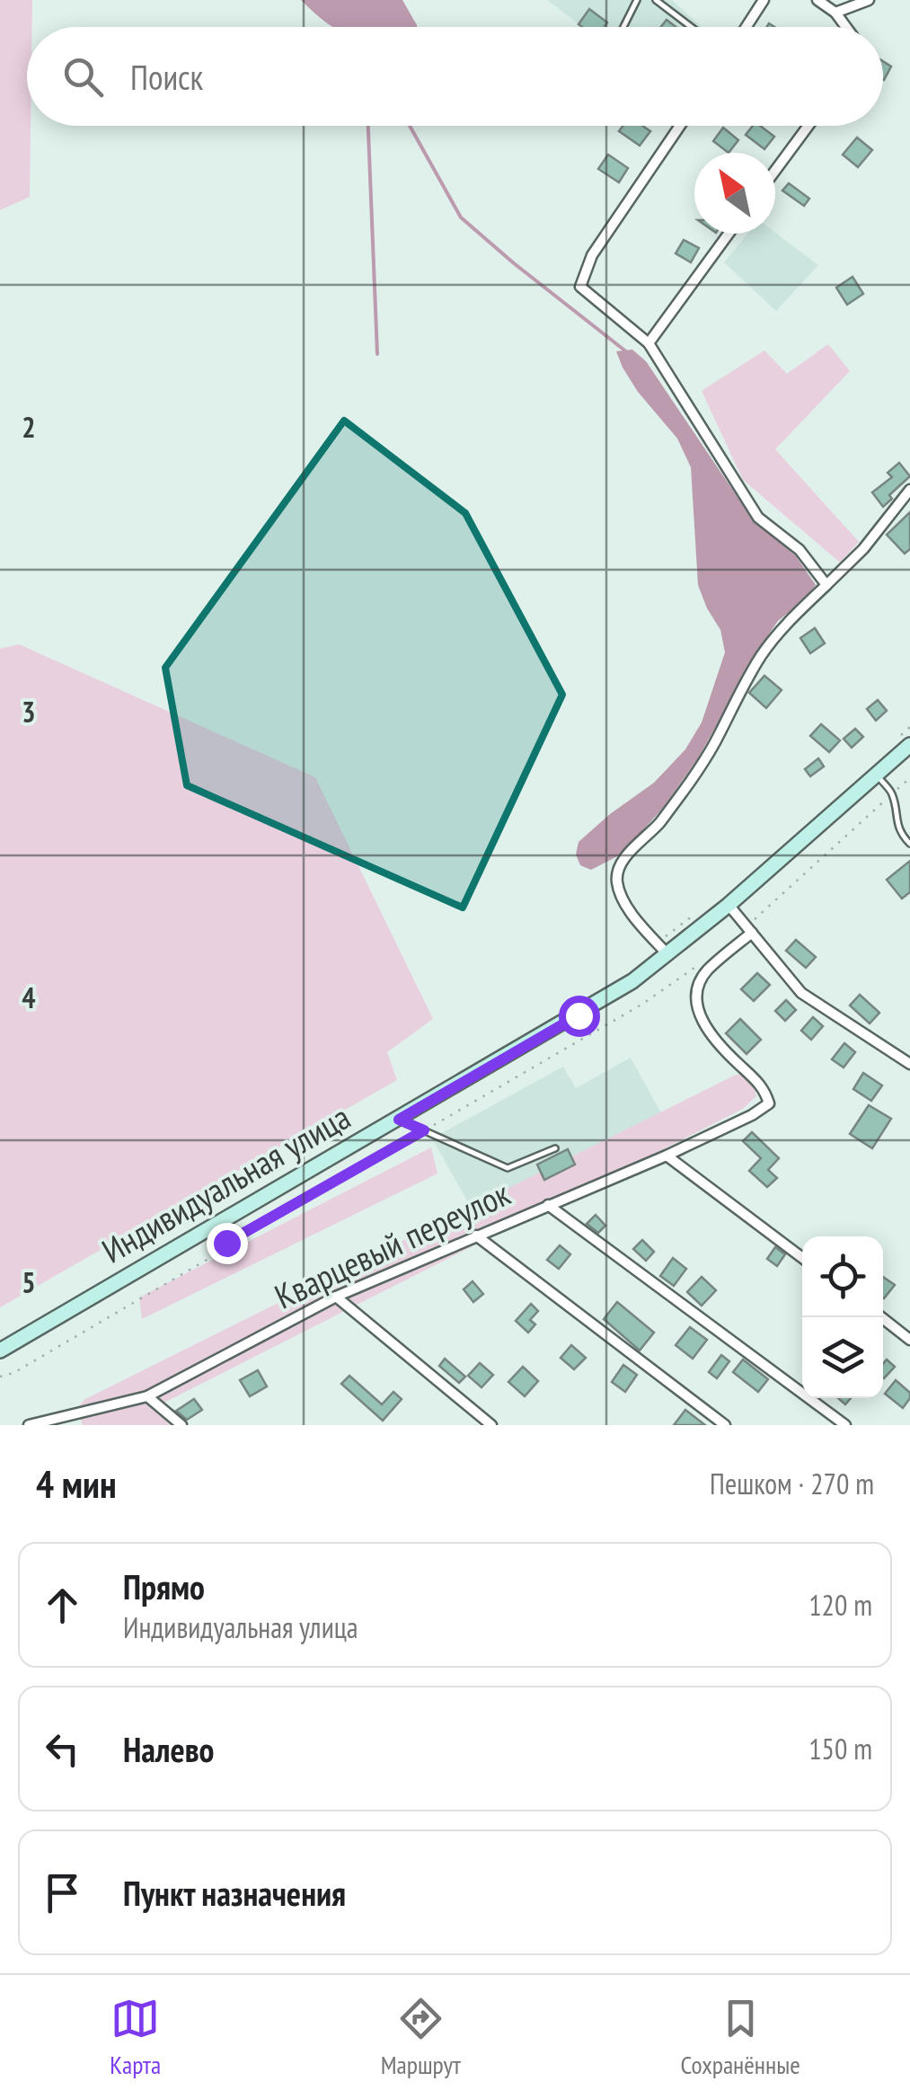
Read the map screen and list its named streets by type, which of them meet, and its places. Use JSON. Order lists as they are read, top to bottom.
{
  "streets": {
    "main road": ["Индивидуальная улица"],
    "street": ["Кварцевый переулок"]
  },
  "north": "top left",
  "page": {
    "search": "Поиск",
    "heading": ["4 мин", "Пешком · 270 m"],
    "list": [
      ["Прямо", "Индивидуальная улица", "120 m"],
      ["Налево", "150 m"],
      "Пункт назначения"
    ],
    "nav": ["Карта", "Маршрут", "Сохранённые"]
  },
  "grid": {
    "rows": [
      "2",
      "3",
      "4",
      "5"
    ]
  }
}
